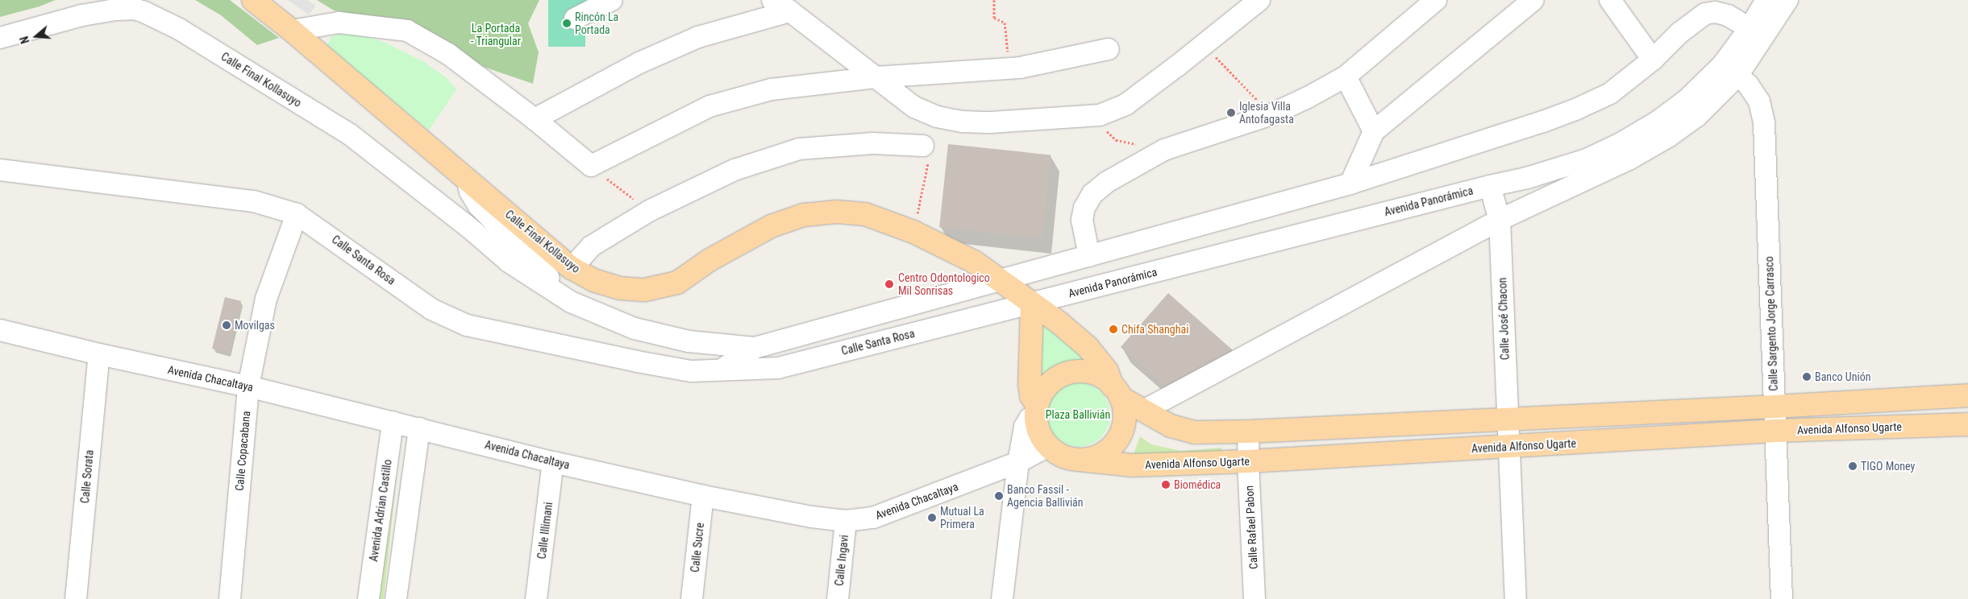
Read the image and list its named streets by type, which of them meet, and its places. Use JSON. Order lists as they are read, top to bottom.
{
  "streets": {
    "main road": ["Calle Final Kollasuyo", "Avenida Alfonso Ugarte"],
    "street": [
      "Avenida Panorámica",
      "Calle Santa Rosa",
      "Calle José Chacon",
      "Calle Sargento Jorge Carrasco",
      "Avenida Chacaltaya",
      "Calle Copacabana",
      "Calle Sorata",
      "Avenida Adrian Castillo",
      "Calle Rafael Pabon",
      "Calle Illimani",
      "Calle Sucre",
      "Calle Ingavi"
    ]
  },
  "crossings": [
    ["Calle Final Kollasuyo", "Avenida Panorámica"],
    ["Calle Final Kollasuyo", "Calle Santa Rosa"],
    ["Calle Final Kollasuyo", "Avenida Chacaltaya"],
    ["Calle Final Kollasuyo", "Avenida Alfonso Ugarte"],
    ["Avenida Panorámica", "Calle Santa Rosa"],
    ["Avenida Panorámica", "Calle José Chacon"],
    ["Avenida Panorámica", "Calle Sargento Jorge Carrasco"],
    ["Calle Santa Rosa", "Calle Copacabana"],
    ["Calle José Chacon", "Avenida Alfonso Ugarte"],
    ["Calle Sargento Jorge Carrasco", "Avenida Alfonso Ugarte"],
    ["Avenida Chacaltaya", "Avenida Alfonso Ugarte"],
    ["Avenida Chacaltaya", "Calle Copacabana"],
    ["Avenida Chacaltaya", "Calle Sorata"],
    ["Avenida Chacaltaya", "Avenida Adrian Castillo"],
    ["Avenida Chacaltaya", "Calle Illimani"],
    ["Avenida Chacaltaya", "Calle Sucre"],
    ["Avenida Chacaltaya", "Calle Ingavi"],
    ["Avenida Alfonso Ugarte", "Calle Rafael Pabon"]
  ],
  "parks": ["La Portada - Triangular", "Plaza Ballivián"],
  "places": [
    "Rincón La Portada",
    "Iglesia Villa Antofagasta",
    "Centro Odontologico Mil Sonrisas",
    "Movilgas",
    "Chifa Shanghai",
    "Banco Unión",
    "TIGO Money",
    "Biomédica",
    "Banco Fassil - Agencia Ballivián",
    "Mutual La Primera"
  ],
  "north": "left"
}
